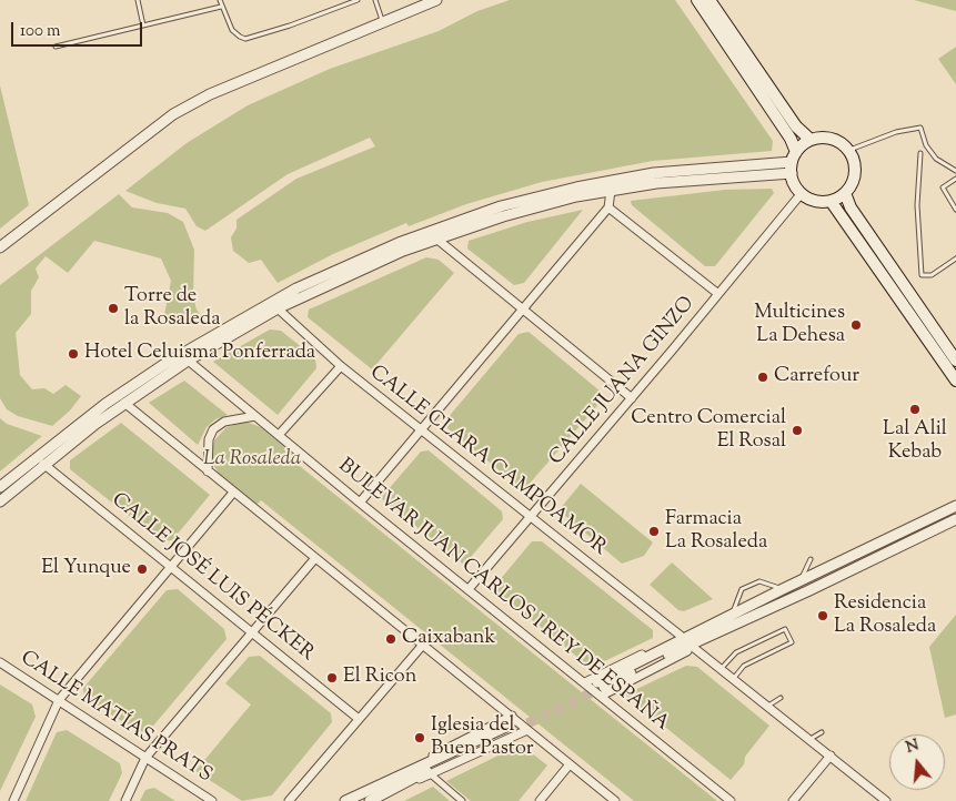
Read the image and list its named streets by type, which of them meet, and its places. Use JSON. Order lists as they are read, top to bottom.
{
  "streets": {
    "street": [
      "CALLE JUANA GINZO",
      "CALLE CLARA CAMPOAMOR",
      "CALLE JOSÉ LUIS PÉCKER",
      "BULEVAR JUAN CARLOS I REY DE ESPAÑA",
      "CALLE MATÍAS PRATS"
    ]
  },
  "crossings": [
    ["CALLE JUANA GINZO", "CALLE CLARA CAMPOAMOR"],
    ["CALLE JUANA GINZO", "BULEVAR JUAN CARLOS I REY DE ESPAÑA"]
  ],
  "parks": ["La Rosaleda"],
  "places": [
    "Torre de la Rosaleda",
    "Multicines La Dehesa",
    "Hotel Celuisma Ponferrada",
    "Carrefour",
    "Lal Alil Kebab",
    "Centro Comercial El Rosal",
    "Farmacia La Rosaleda",
    "El Yunque",
    "Residencia La Rosaleda",
    "Caixabank",
    "El Ricon",
    "Iglesia del Buen Pastor"
  ],
  "scale_bar": "100 m",
  "north": "top"
}
